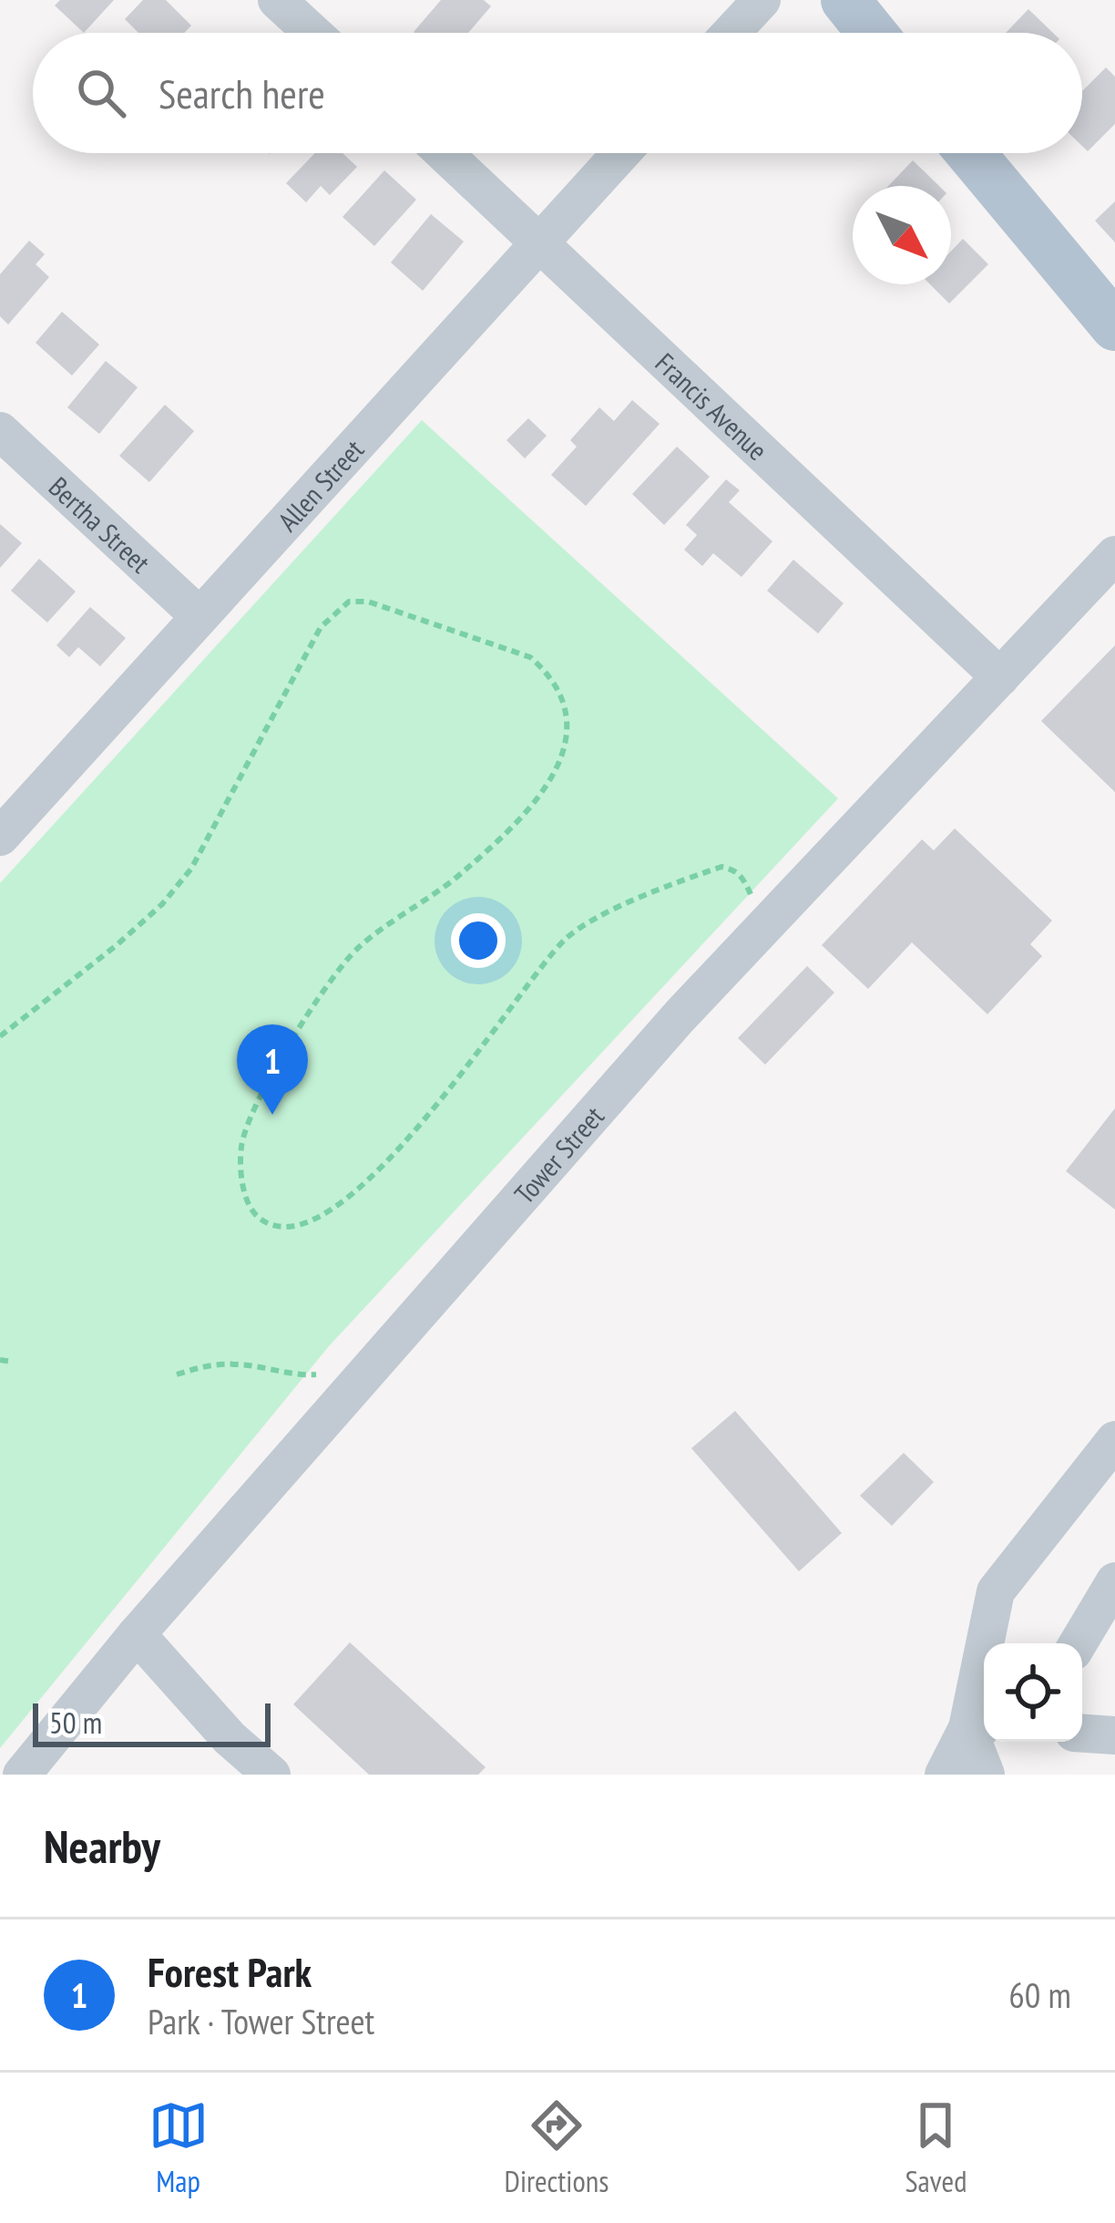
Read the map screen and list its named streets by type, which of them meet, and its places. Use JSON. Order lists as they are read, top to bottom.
{
  "streets": {
    "street": [
      "Francis Avenue",
      "Allen Street",
      "Bertha Street",
      "Tower Street"
    ]
  },
  "crossings": [
    ["Francis Avenue", "Allen Street"],
    ["Francis Avenue", "Tower Street"],
    ["Allen Street", "Bertha Street"]
  ],
  "scale_bar": "50 m",
  "north": "bottom right",
  "page": {
    "search": "Search here",
    "pins": "1",
    "scale": "50 m",
    "heading": "Nearby",
    "list": [
      {
        "mark": "1",
        "name": "Forest Park",
        "note": "Park · Tower Street",
        "value": "60 m"
      }
    ],
    "nav": ["Map", "Directions", "Saved"]
  }
}
